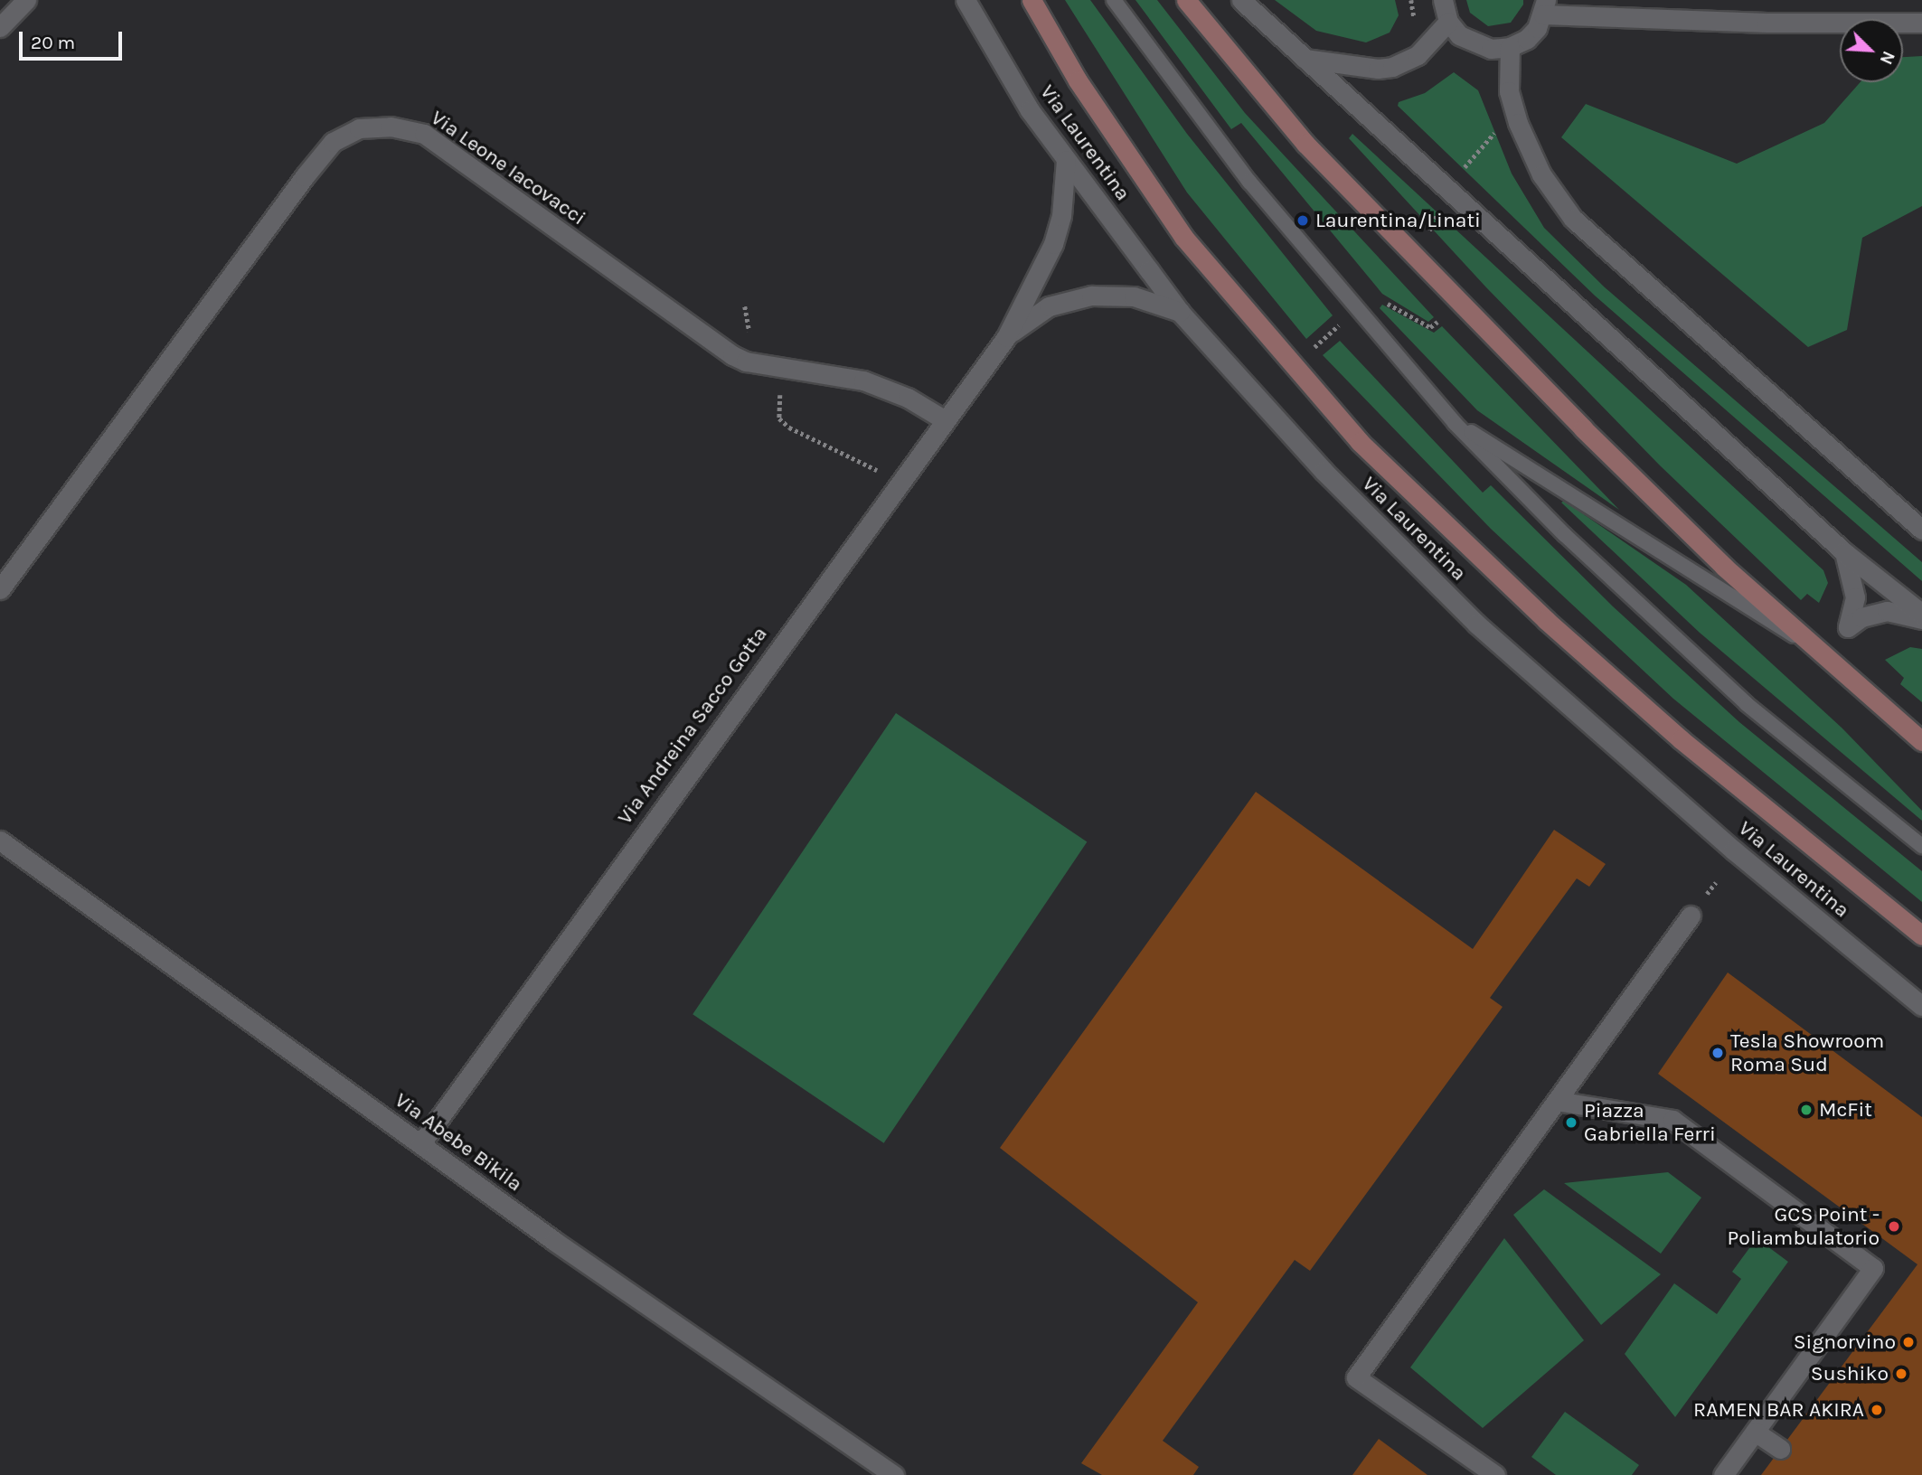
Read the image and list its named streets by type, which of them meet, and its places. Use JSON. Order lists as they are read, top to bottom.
{
  "streets": {
    "main road": ["Via Laurentina"],
    "street": ["Via Leone Iacovacci", "Via Andreina Sacco Gotta", "Via Abebe Bikila"]
  },
  "crossings": [
    ["Via Leone Iacovacci", "Via Andreina Sacco Gotta"],
    ["Via Andreina Sacco Gotta", "Via Abebe Bikila"]
  ],
  "places": [
    "Laurentina/Linati",
    "Tesla Showroom Roma Sud",
    "McFit",
    "Piazza Gabriella Ferri",
    "GCS Point - Poliambulatorio",
    "Signorvino",
    "Sushiko",
    "RAMEN BAR AKIRA"
  ],
  "scale_bar": "20 m",
  "north": "bottom right"
}
